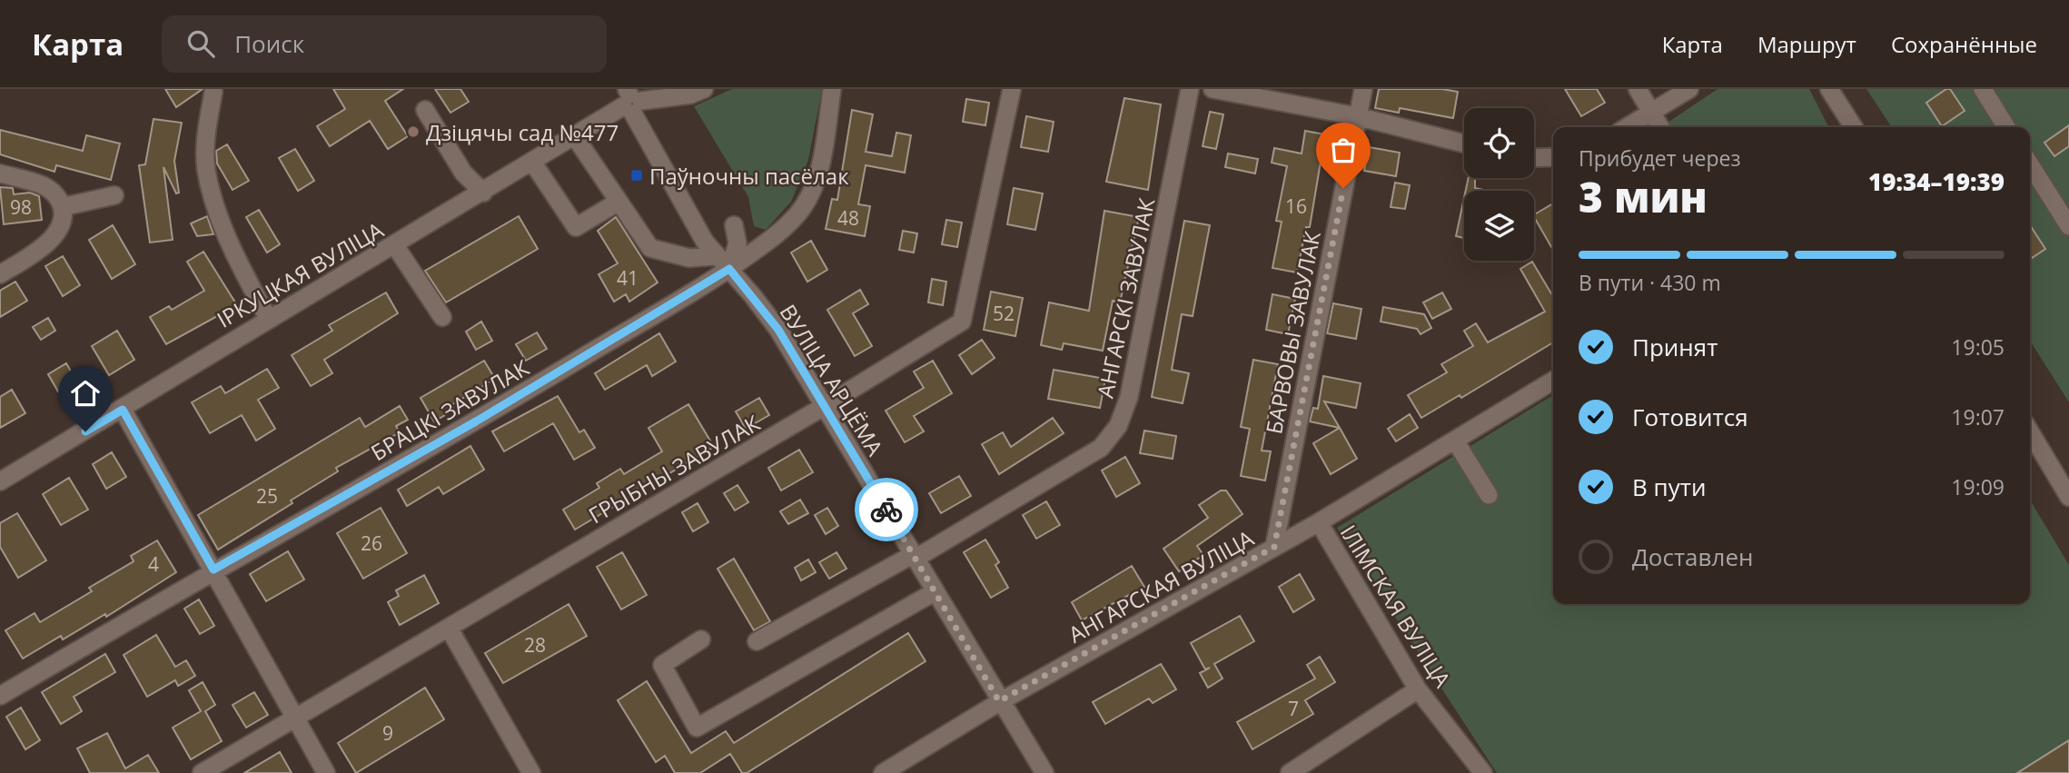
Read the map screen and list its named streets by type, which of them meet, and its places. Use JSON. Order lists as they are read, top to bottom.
{
  "streets": {
    "street": [
      "ІРКУЦКАЯ ВУЛІЦА",
      "АНГАРСКІ ЗАВУЛАК",
      "БАРВОВЫ ЗАВУЛАК",
      "ВУЛІЦА АРЦЁМА",
      "БРАЦКІ ЗАВУЛАК",
      "ГРЫБНЫ ЗАВУЛАК",
      "АНГАРСКАЯ ВУЛІЦА",
      "ІЛІМСКАЯ ВУЛІЦА"
    ]
  },
  "crossings": [
    ["ІРКУЦКАЯ ВУЛІЦА", "ВУЛІЦА АРЦЁМА"],
    ["АНГАРСКІ ЗАВУЛАК", "ВУЛІЦА АРЦЁМА"],
    ["БАРВОВЫ ЗАВУЛАК", "АНГАРСКАЯ ВУЛІЦА"],
    ["ВУЛІЦА АРЦЁМА", "БРАЦКІ ЗАВУЛАК"],
    ["ВУЛІЦА АРЦЁМА", "ГРЫБНЫ ЗАВУЛАК"],
    ["ВУЛІЦА АРЦЁМА", "АНГАРСКАЯ ВУЛІЦА"],
    ["АНГАРСКАЯ ВУЛІЦА", "ІЛІМСКАЯ ВУЛІЦА"]
  ],
  "places": {
    "other": ["Дзіцячы сад №477"],
    "transit": ["Паўночны пасёлак"]
  },
  "house_numbers": [
    "16",
    "98",
    "48",
    "41",
    "52",
    "25",
    "26",
    "4",
    "28",
    "7",
    "9"
  ],
  "page": {
    "header": "Карта",
    "search": "Поиск",
    "nav": ["Карта", "Маршрут", "Сохранённые"],
    "heading": ["3 мин", "Прибудет через", "19:34–19:39"],
    "bar": "В пути · 430 m",
    "list": [
      ["Принят", "19:05"],
      ["Готовится", "19:07"],
      ["В пути", "19:09"],
      "Доставлен"
    ]
  }
}
